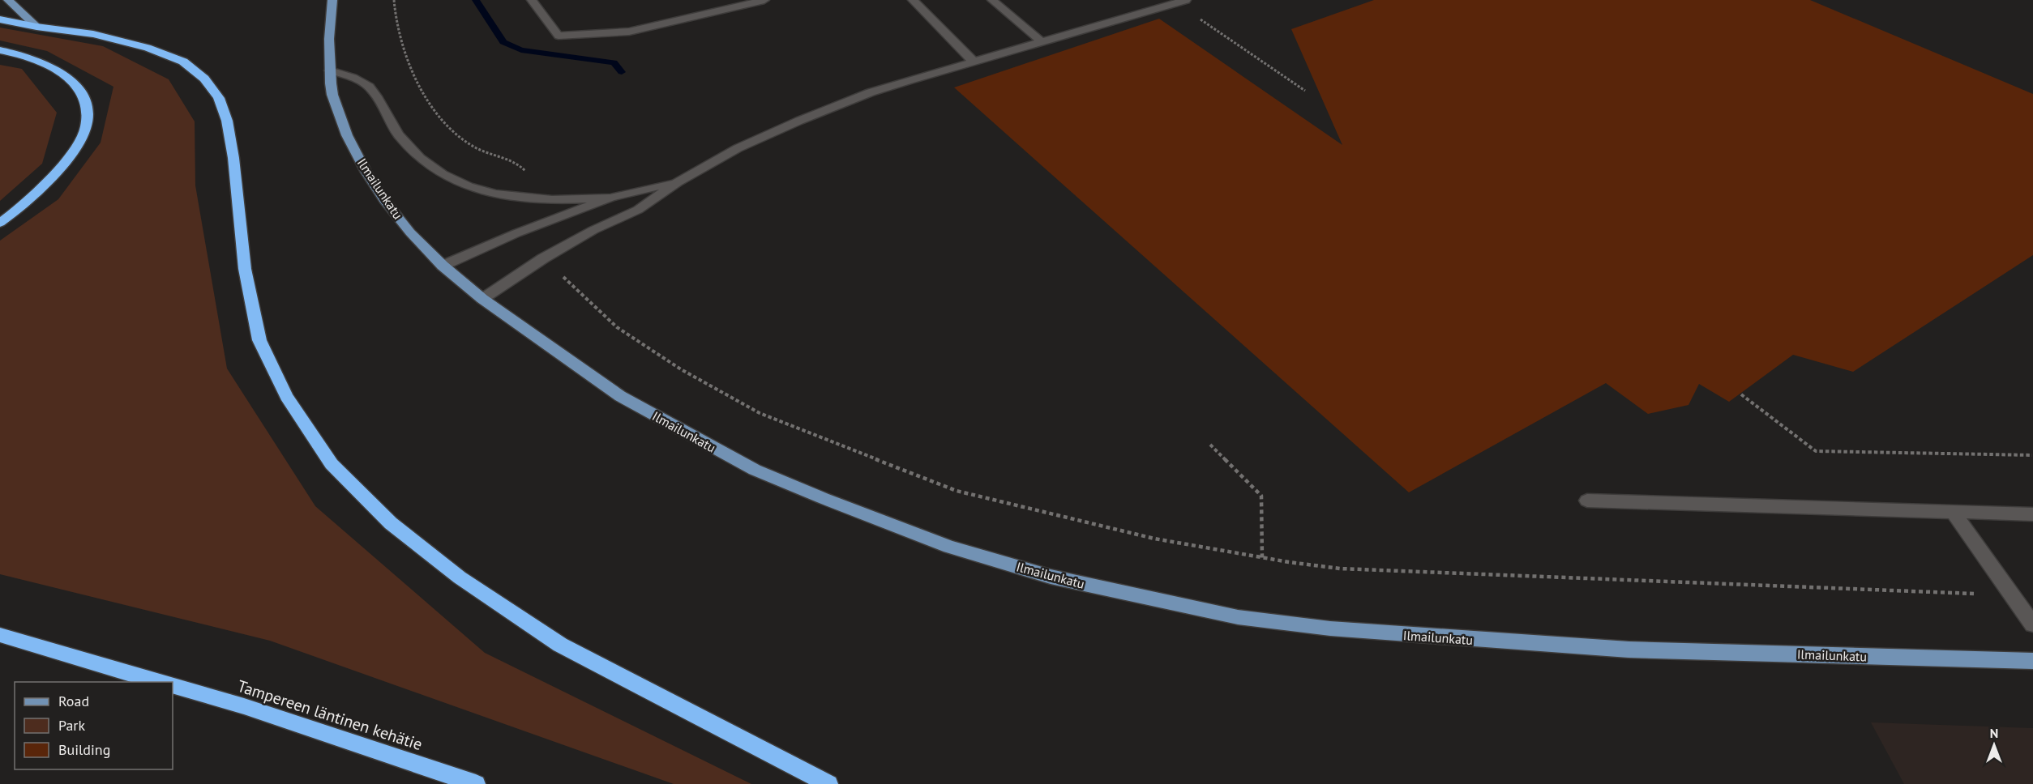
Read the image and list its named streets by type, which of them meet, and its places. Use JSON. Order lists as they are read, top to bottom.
{
  "streets": {
    "highway": ["Tampereen läntinen kehätie"],
    "main road": ["Ilmailunkatu"]
  },
  "legend": ["Road", "Park", "Building"],
  "north": "top"
}
